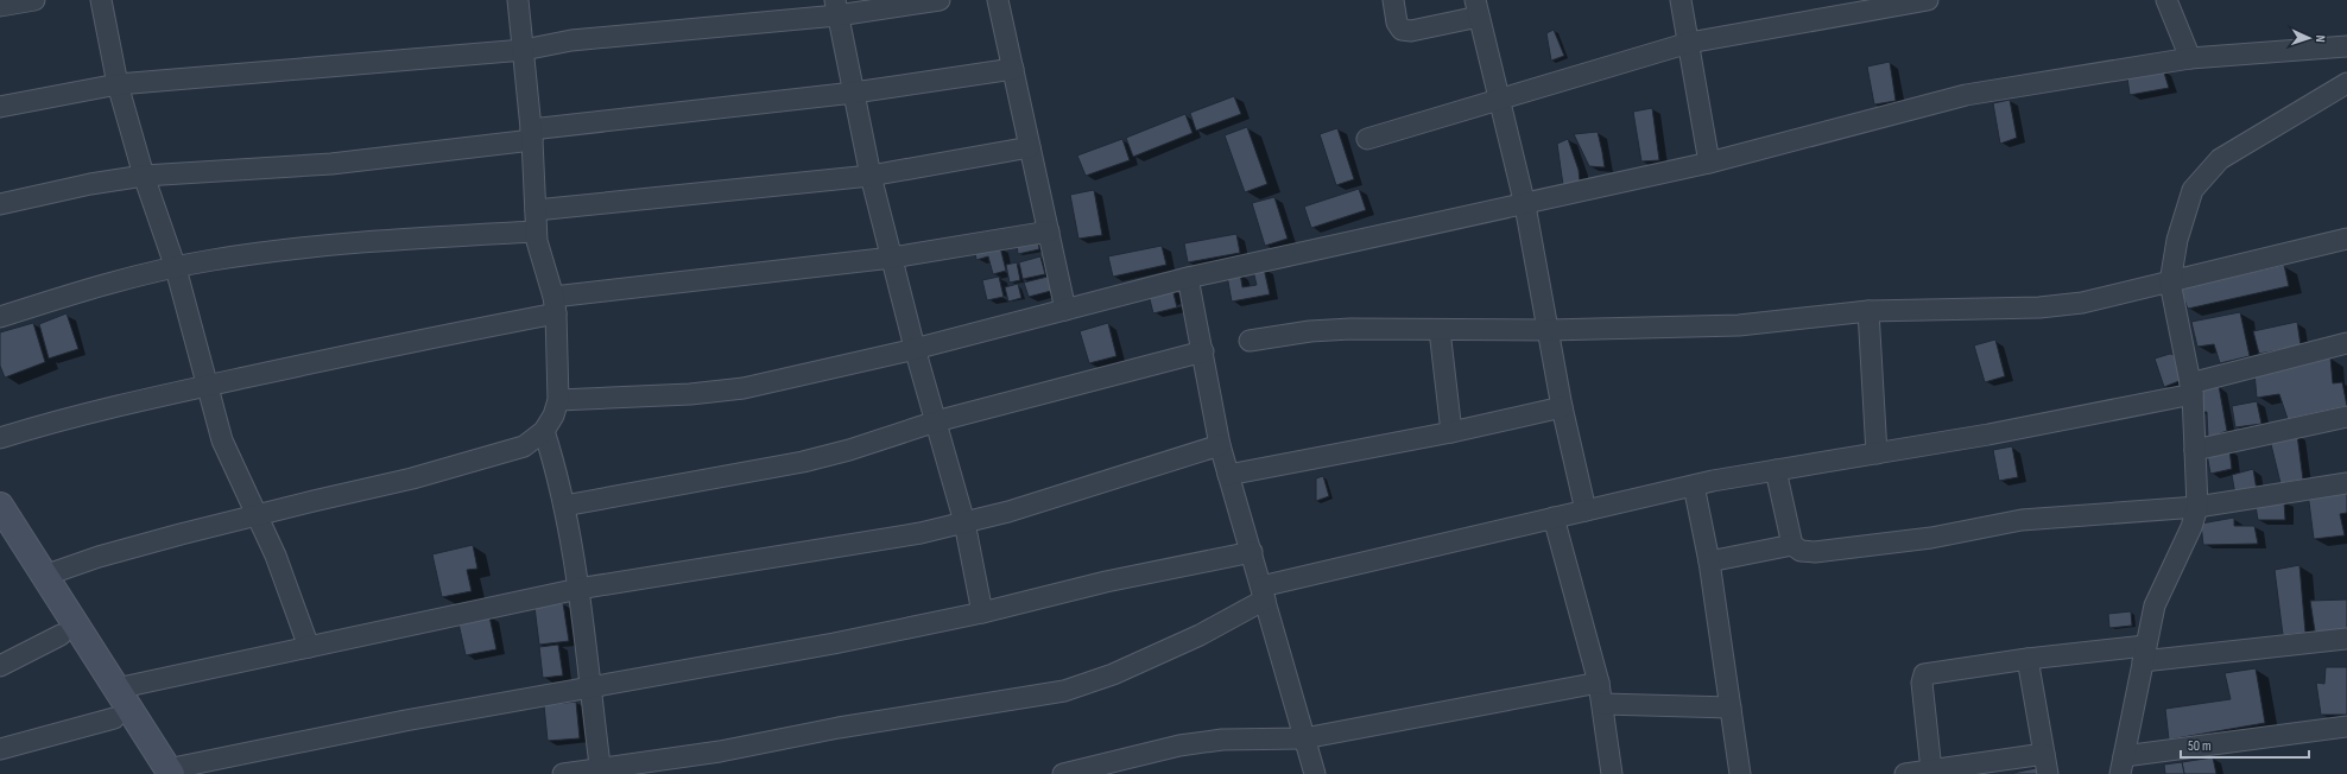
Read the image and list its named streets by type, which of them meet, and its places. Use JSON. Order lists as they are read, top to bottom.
{
  "scale_bar": "50 m",
  "north": "right"
}
